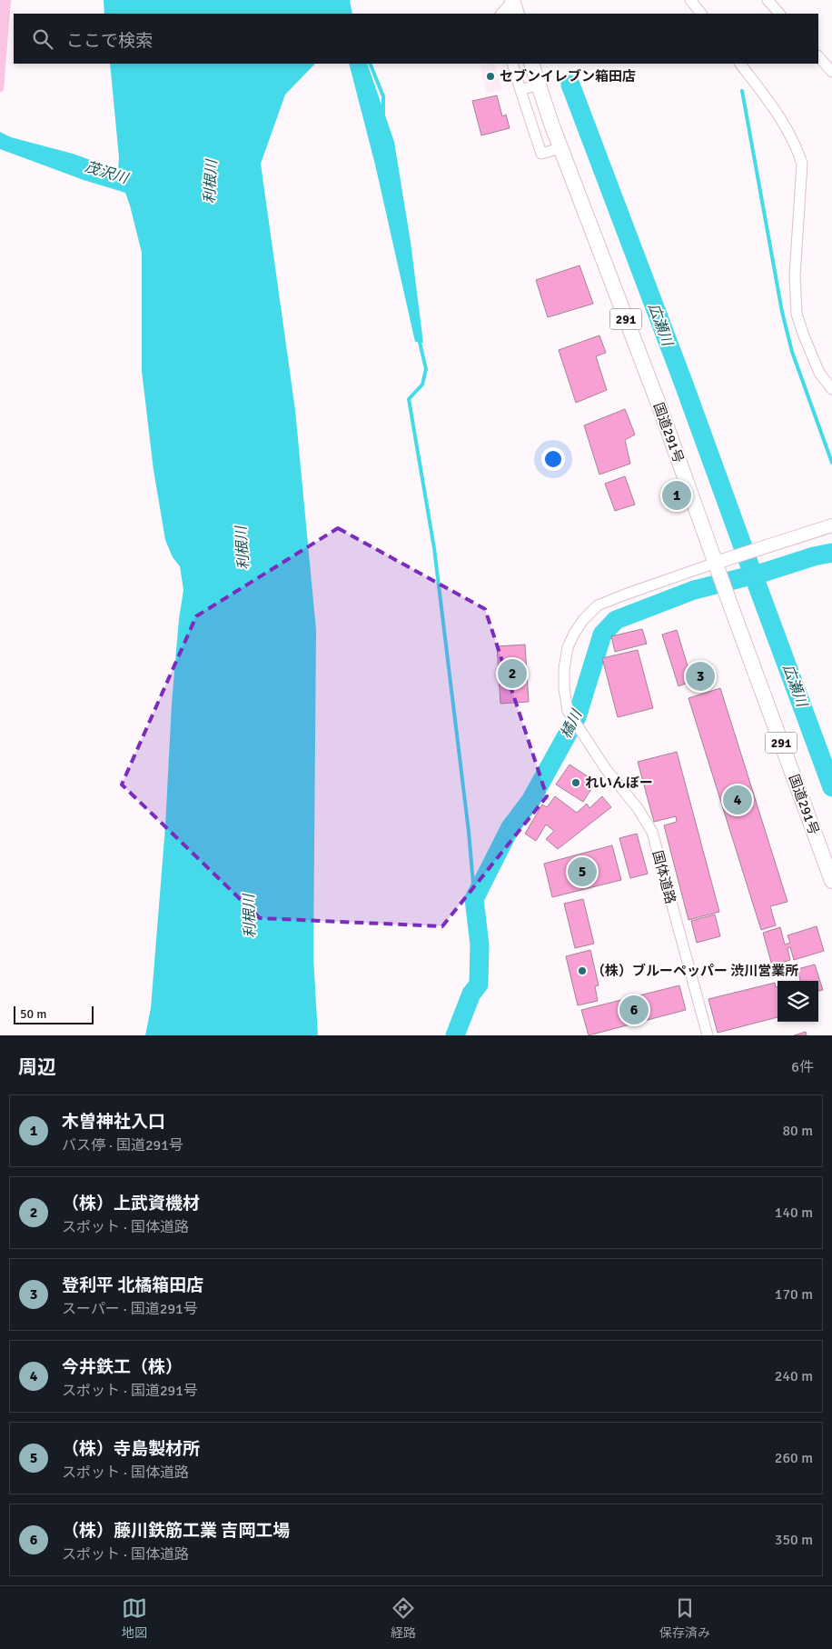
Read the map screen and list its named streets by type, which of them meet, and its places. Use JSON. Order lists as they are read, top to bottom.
{
  "streets": {
    "highway": ["291", "国道291号"],
    "street": ["国体道路"]
  },
  "crossings": [
    ["国道291号", "国体道路"]
  ],
  "water": [
    "茂沢川",
    "利根川",
    "広瀬川",
    "橘川"
  ],
  "places": ["セブンイレブン箱田店", "れいんぼー", "（株）ブルーペッパー 渋川営業所"],
  "scale_bar": "50 m",
  "page": {
    "search": "ここで検索",
    "pins": [
      "1",
      "2",
      "3",
      "4",
      "5",
      "6"
    ],
    "scale": "50 m",
    "heading": ["周辺", "6件"],
    "list": [
      {
        "mark": "1",
        "name": "木曽神社入口",
        "note": "バス停 · 国道291号",
        "value": "80 m"
      },
      {
        "mark": "2",
        "name": "（株）上武資機材",
        "note": "スポット · 国体道路",
        "value": "140 m"
      },
      {
        "mark": "3",
        "name": "登利平 北橘箱田店",
        "note": "スーパー · 国道291号",
        "value": "170 m"
      },
      {
        "mark": "4",
        "name": "今井鉄工（株）",
        "note": "スポット · 国道291号",
        "value": "240 m"
      },
      {
        "mark": "5",
        "name": "（株）寺島製材所",
        "note": "スポット · 国体道路",
        "value": "260 m"
      },
      {
        "mark": "6",
        "name": "（株）藤川鉄筋工業 吉岡工場",
        "note": "スポット · 国体道路",
        "value": "350 m"
      }
    ],
    "nav": ["地図", "経路", "保存済み"]
  }
}
